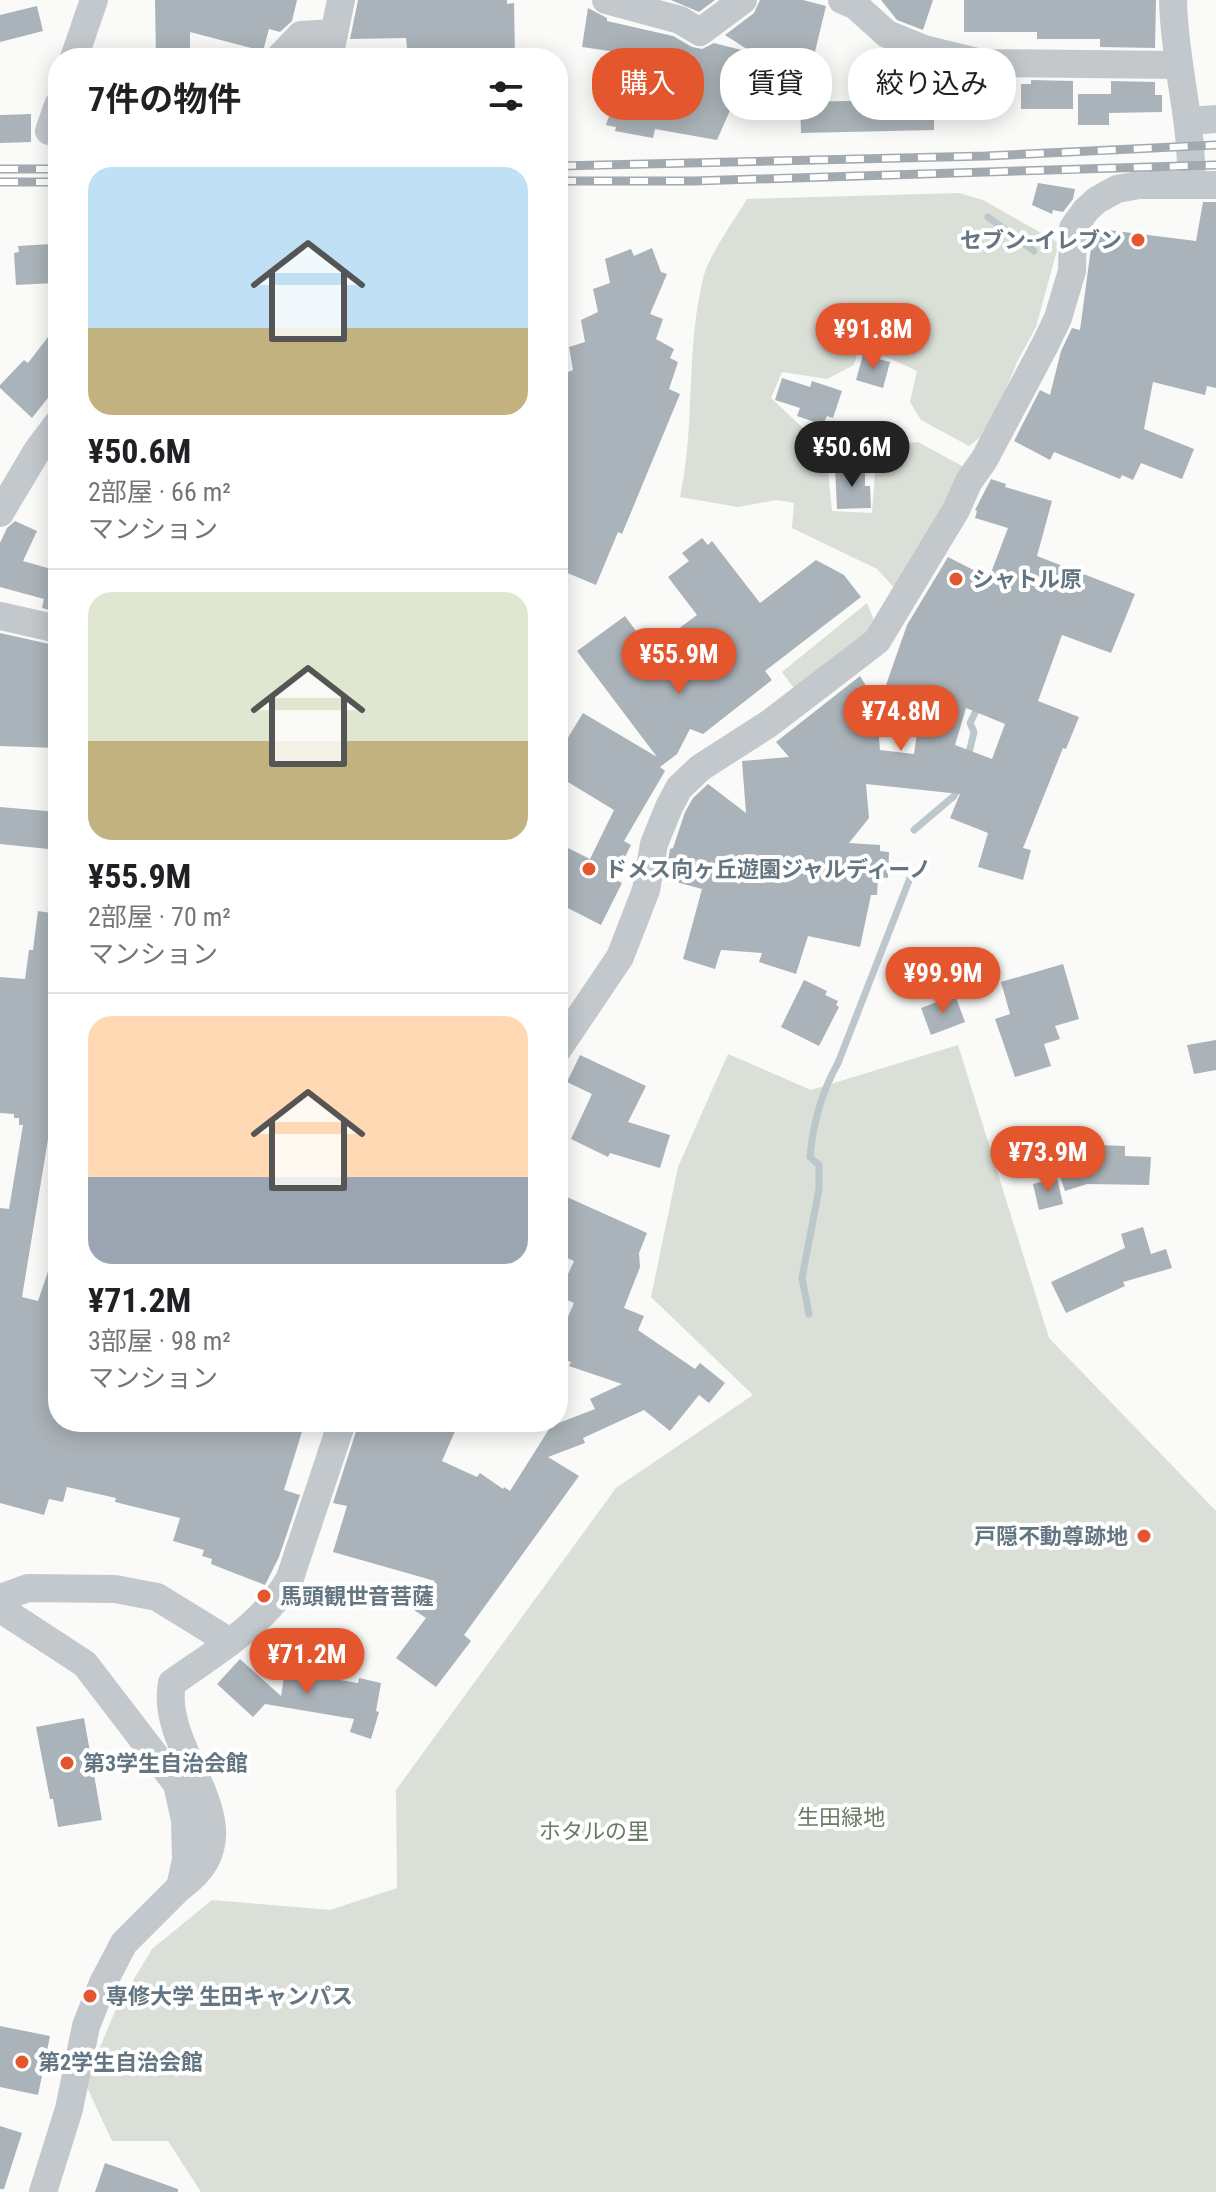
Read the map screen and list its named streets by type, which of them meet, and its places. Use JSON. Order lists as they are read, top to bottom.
{
  "parks": ["生田緑地", "ホタルの里"],
  "places": [
    "セブン-イレブン",
    "シャトル原",
    "ドメス向ヶ丘遊園ジャルディーノ",
    "戸隠不動尊跡地",
    "馬頭観世音菩薩",
    "第3学生自治会館",
    "専修大学 生田キャンパス",
    "第2学生自治会館"
  ],
  "page": {
    "chip": ["購入", "賃貸", "絞り込み"],
    "heading": "7件の物件",
    "list": [
      {
        "name": "¥50.6M",
        "note": "2部屋 · 66 m² · マンション"
      },
      {
        "name": "¥55.9M",
        "note": "2部屋 · 70 m² · マンション"
      },
      {
        "name": "¥71.2M",
        "note": "3部屋 · 98 m² · マンション"
      }
    ],
    "price": [
      "¥91.8M",
      "¥50.6M",
      "¥55.9M",
      "¥74.8M",
      "¥99.9M",
      "¥73.9M",
      "¥71.2M"
    ]
  }
}
